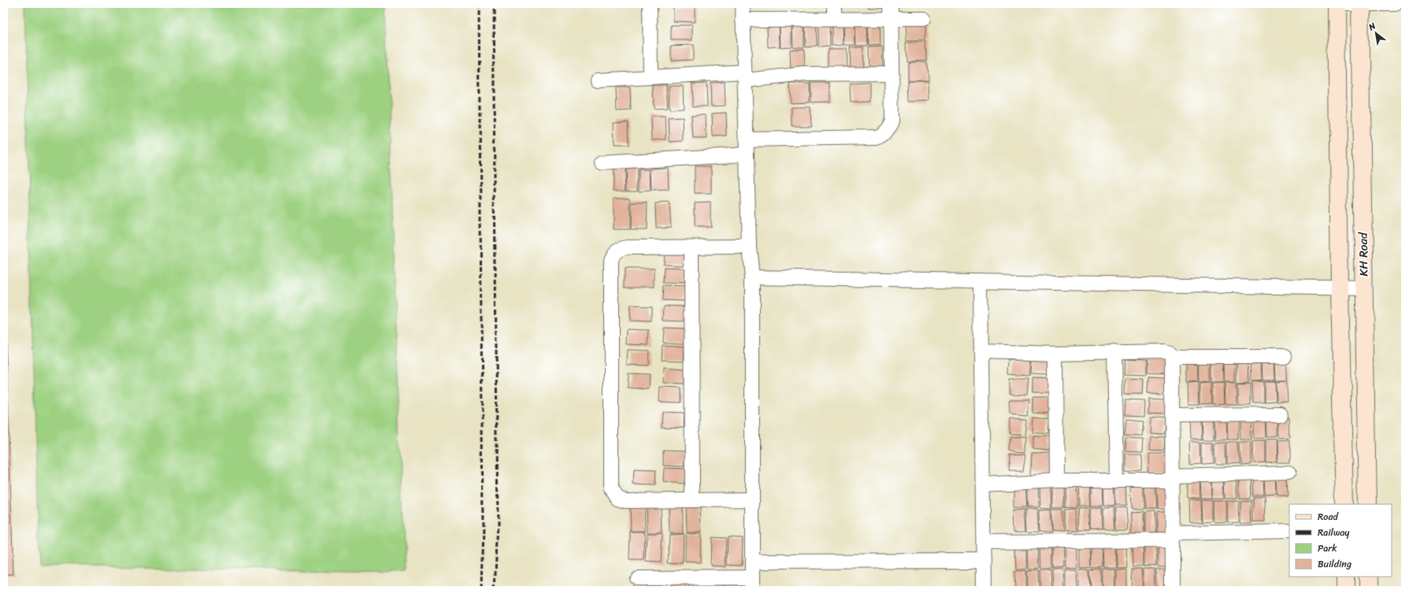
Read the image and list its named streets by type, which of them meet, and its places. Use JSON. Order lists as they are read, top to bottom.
{
  "streets": {
    "main road": ["KH Road"]
  },
  "legend": [
    "Road",
    "Railway",
    "Park",
    "Building"
  ],
  "north": "top left"
}
